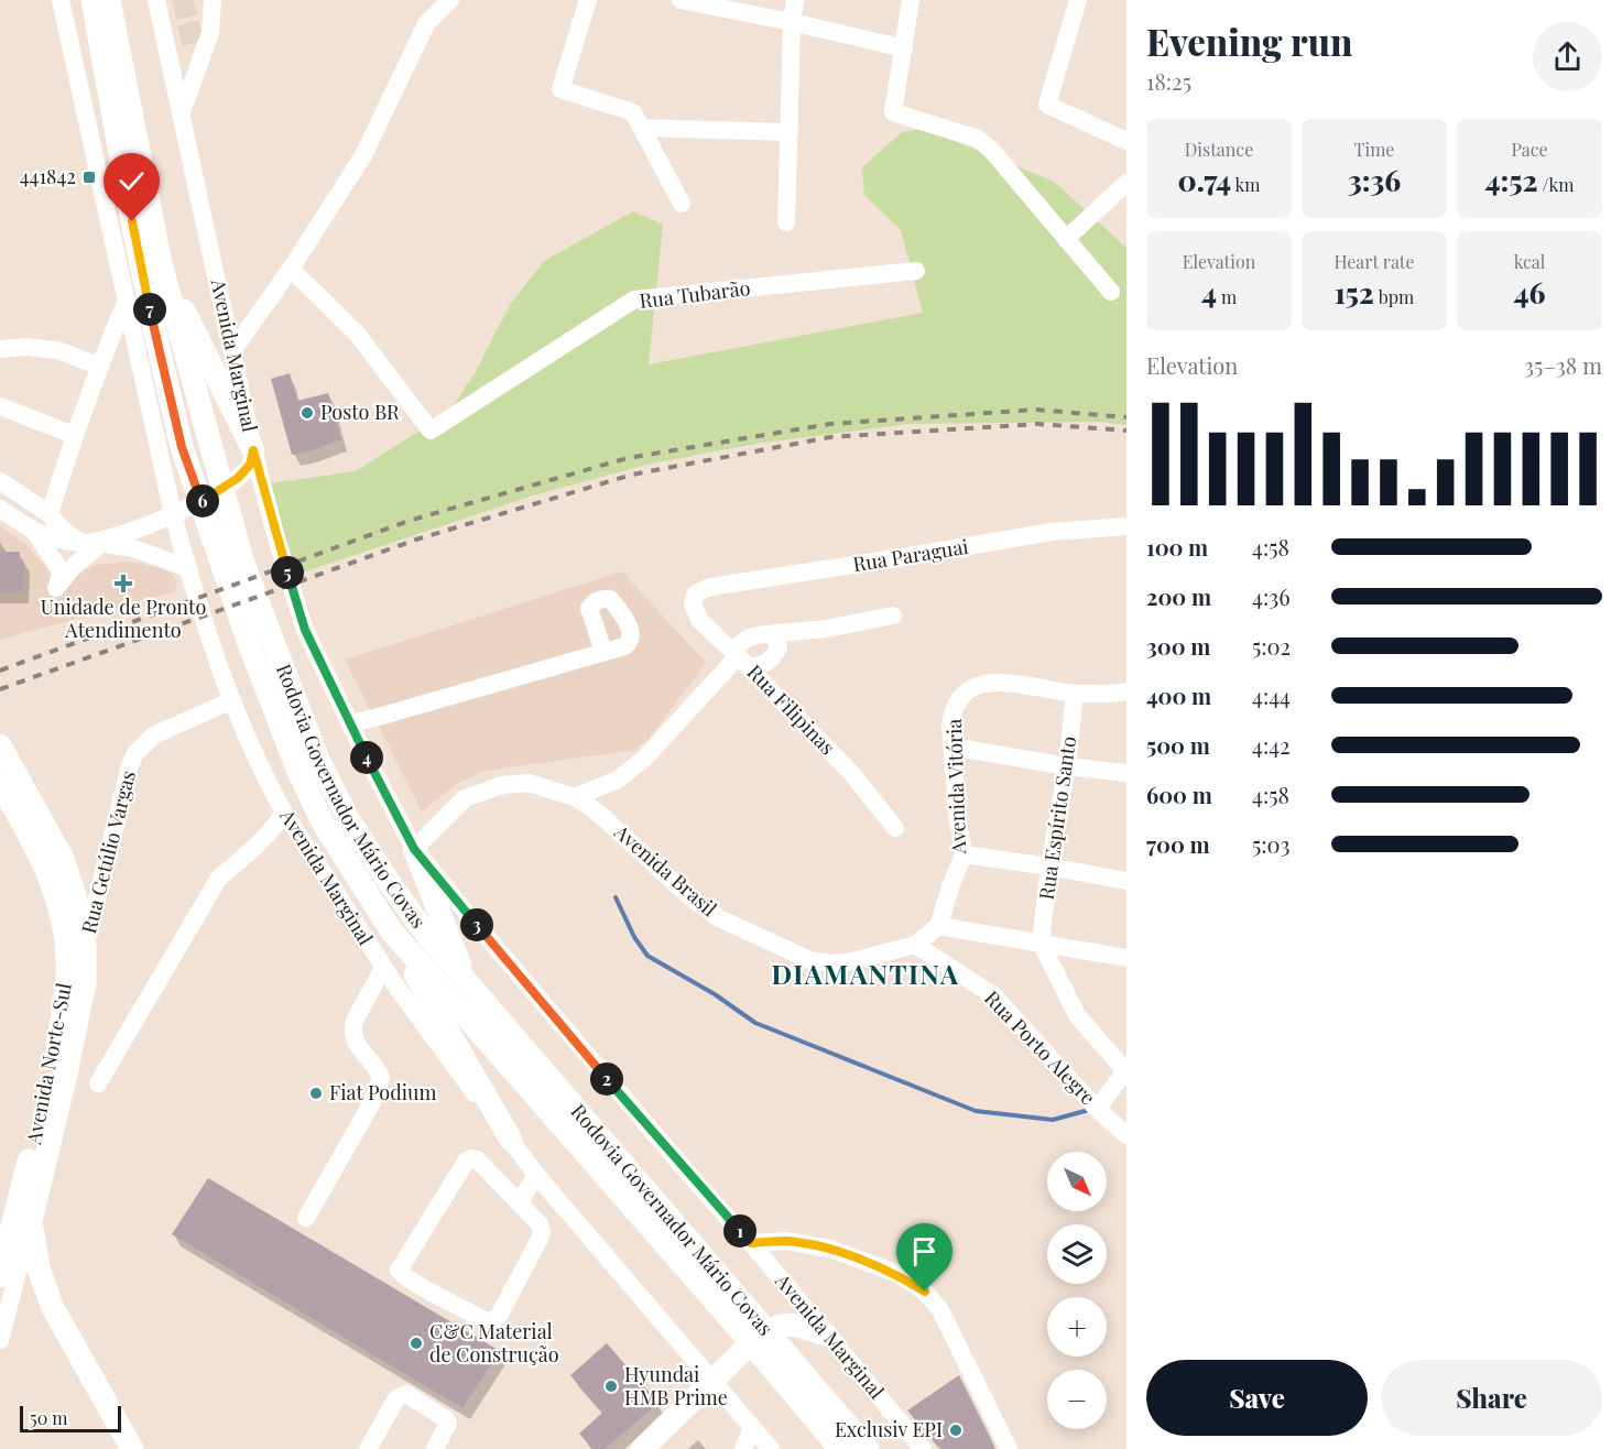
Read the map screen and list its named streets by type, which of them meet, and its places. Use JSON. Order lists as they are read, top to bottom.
{
  "streets": {
    "main road": ["Rodovia Governador Mário Covas", "Avenida Norte-Sul"],
    "street": [
      "Rua Tubarão",
      "Avenida Marginal",
      "Rua Paraguai",
      "Rua Filipinas",
      "Avenida Vitória",
      "Rua Espírito Santo",
      "Rua Getúlio Vargas",
      "Avenida Brasil",
      "Rua Porto Alegre"
    ]
  },
  "crossings": [
    ["Avenida Marginal", "Rua Getúlio Vargas"],
    ["Avenida Marginal", "Avenida Brasil"],
    ["Rua Paraguai", "Rua Filipinas"],
    ["Avenida Vitória", "Rua Espírito Santo"],
    ["Avenida Vitória", "Avenida Brasil"],
    ["Rua Getúlio Vargas", "Avenida Norte-Sul"],
    ["Avenida Brasil", "Rua Porto Alegre"]
  ],
  "districts": ["DIAMANTINA"],
  "places": {
    "transit": ["441842"],
    "other": [
      "Posto BR",
      "Fiat Podium",
      "C&C Material de Construção",
      "Hyundai HMB Prime",
      "Exclusiv EPI"
    ],
    "health": ["Unidade de Pronto Atendimento"]
  },
  "scale_bar": "50 m",
  "north": "bottom right",
  "page": {
    "heading": ["Evening run", "18:25"],
    "stats": [
      ["Distance", "0.74 km"],
      ["Time", "3:36"],
      ["Pace", "4:52 /km"],
      ["Elevation", "4 m"],
      ["Heart rate", "152 bpm"],
      ["kcal", "46"]
    ],
    "pins": [
      "7",
      "6",
      "5",
      "4",
      "3",
      "2",
      "1"
    ],
    "chart": ["Elevation", "35–38 m"],
    "list": [
      {
        "name": "100 m",
        "note": "4:58"
      },
      {
        "name": "200 m",
        "note": "4:36"
      },
      {
        "name": "300 m",
        "note": "5:02"
      },
      {
        "name": "400 m",
        "note": "4:44"
      },
      {
        "name": "500 m",
        "note": "4:42"
      },
      {
        "name": "600 m",
        "note": "4:58"
      },
      {
        "name": "700 m",
        "note": "5:03"
      }
    ],
    "map_buttons": ["+", "−"],
    "buttons": ["Save", "Share"],
    "scale": "50 m"
  }
}
